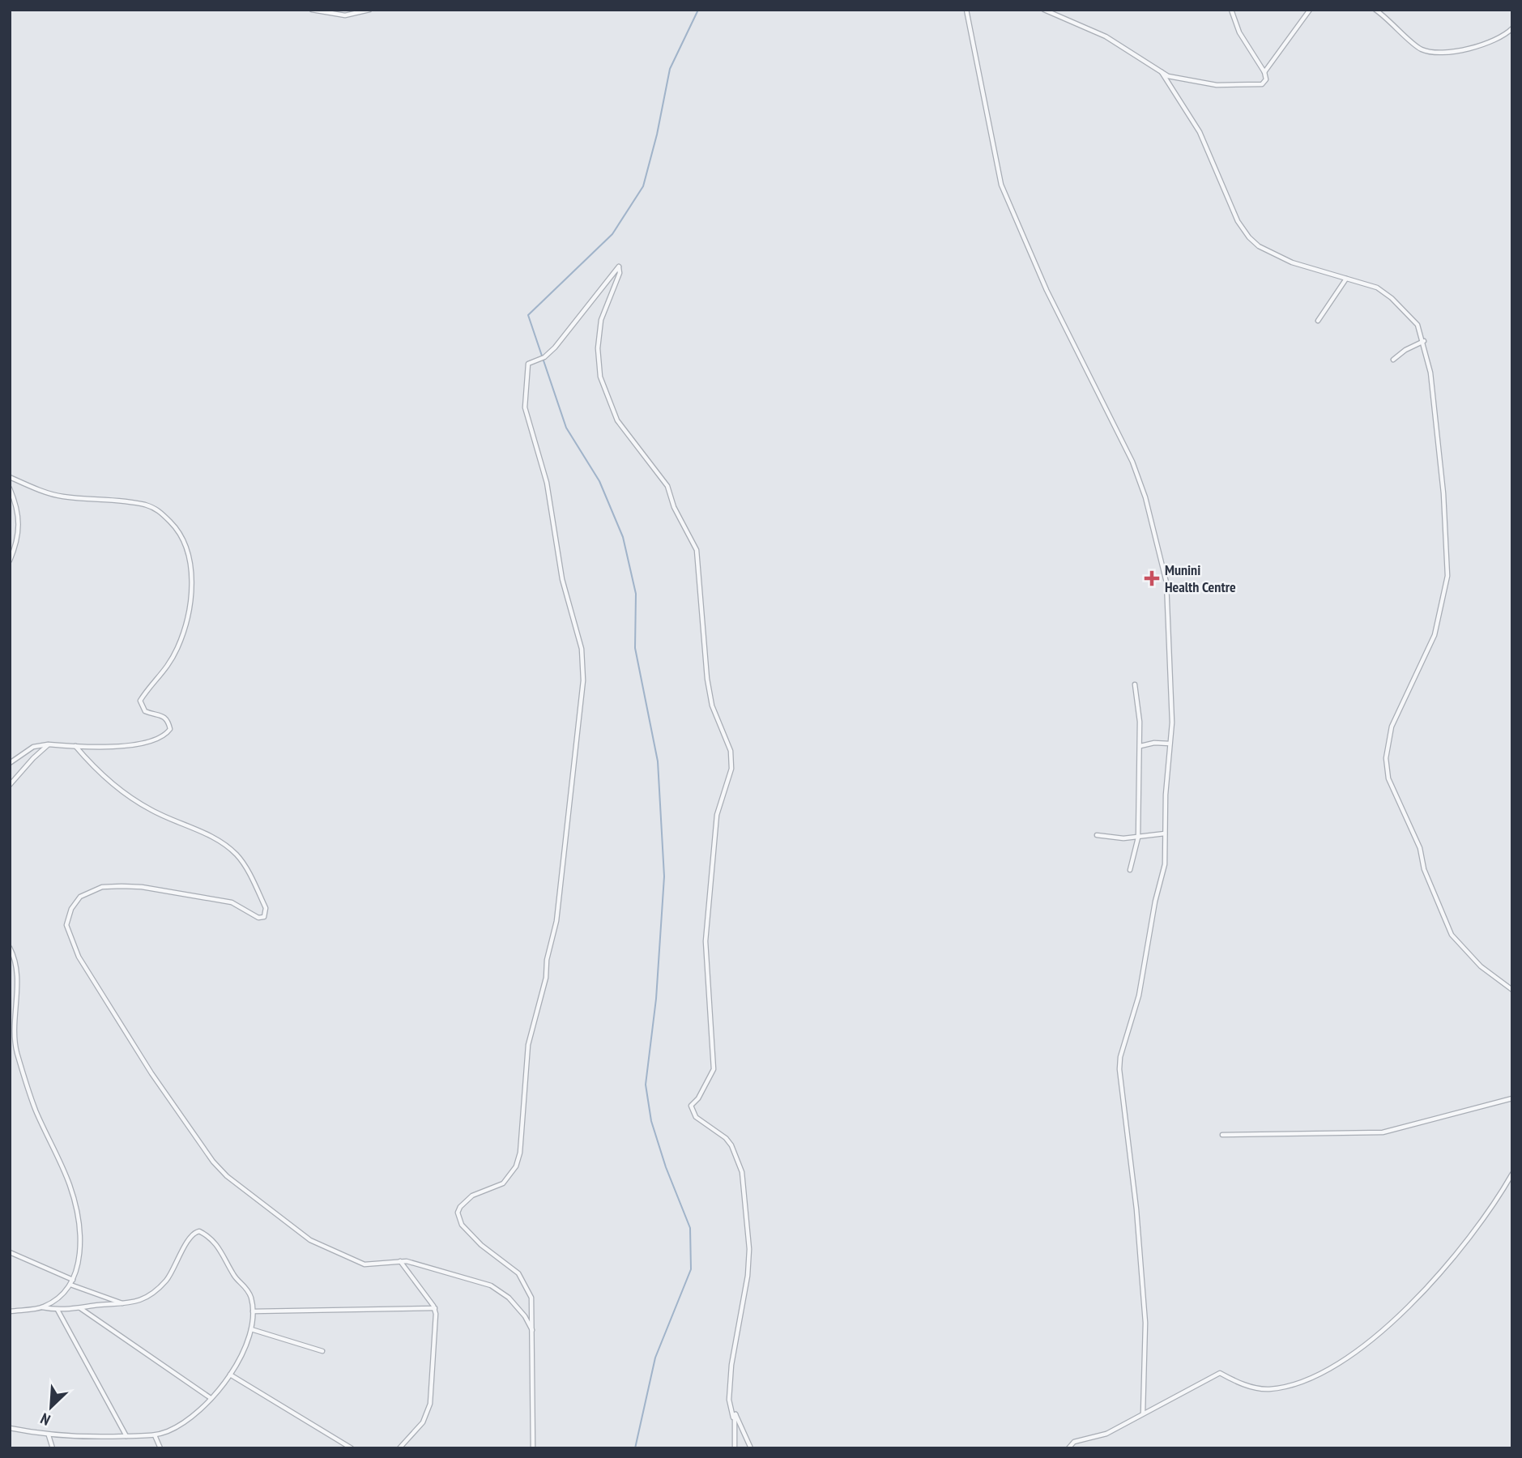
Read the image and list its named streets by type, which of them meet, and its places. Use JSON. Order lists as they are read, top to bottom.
{
  "places": {
    "health": ["Munini Health Centre"]
  },
  "north": "bottom left"
}
